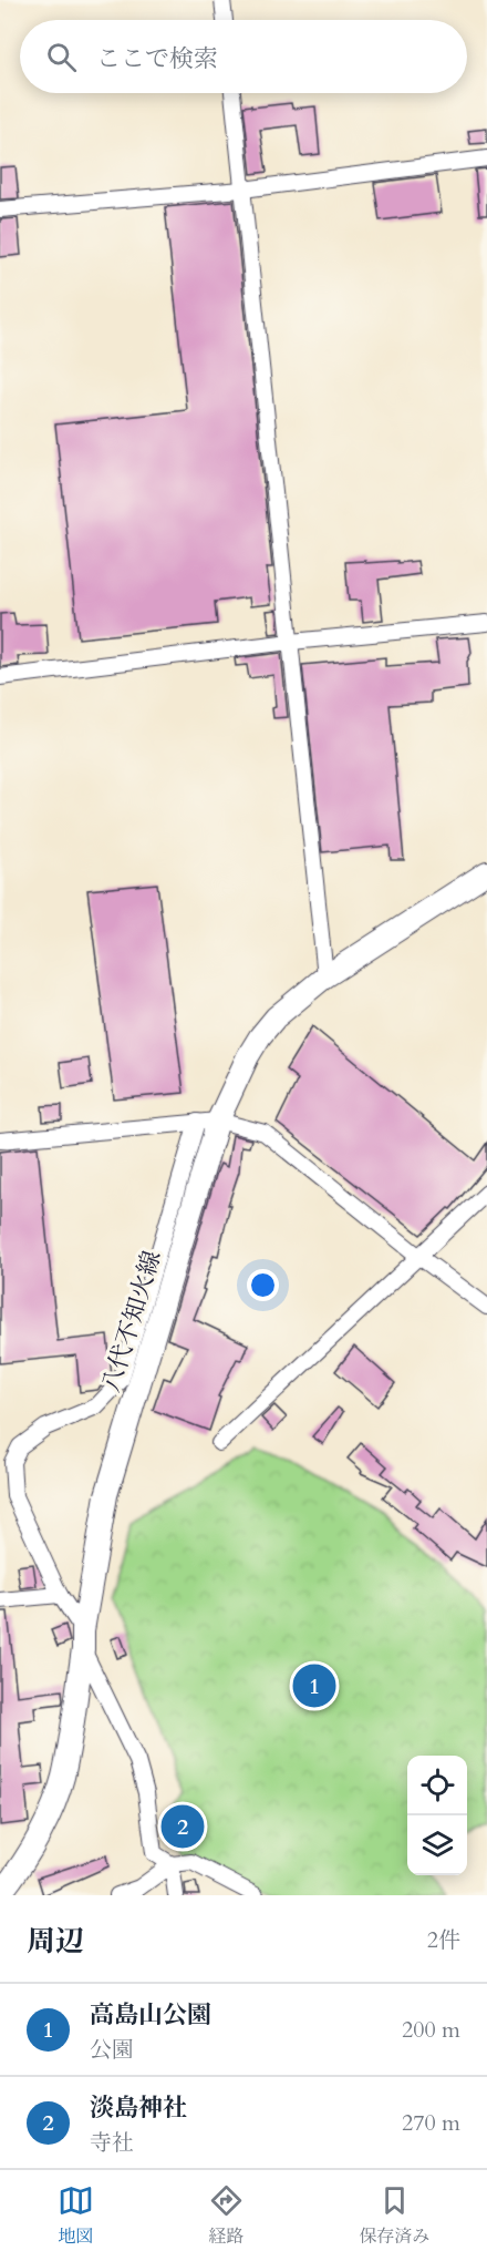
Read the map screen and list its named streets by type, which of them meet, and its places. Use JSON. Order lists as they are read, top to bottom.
{
  "streets": {
    "main road": ["八代不知火線"]
  },
  "page": {
    "search": "ここで検索",
    "pins": ["1", "2"],
    "heading": ["周辺", "2件"],
    "list": [
      {
        "mark": "1",
        "name": "高島山公園",
        "note": "公園",
        "value": "200 m"
      },
      {
        "mark": "2",
        "name": "淡島神社",
        "note": "寺社",
        "value": "270 m"
      }
    ],
    "nav": ["地図", "経路", "保存済み"]
  }
}
